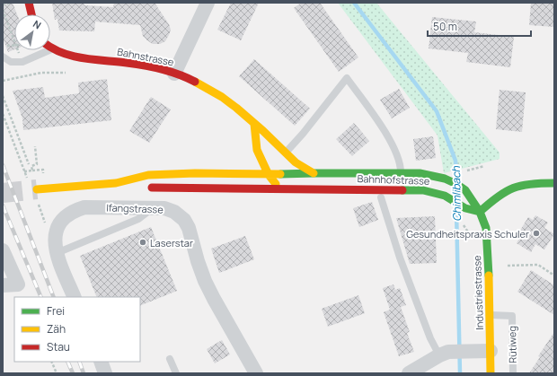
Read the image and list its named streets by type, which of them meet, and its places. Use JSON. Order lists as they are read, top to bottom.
{
  "streets": {
    "main road": ["Bahnstrasse", "Bahnhofstrasse", "Industriestrasse"],
    "street": ["Ifangstrasse"],
    "lane": ["Rütiweg"]
  },
  "crossings": [
    ["Bahnstrasse", "Bahnhofstrasse"],
    ["Bahnhofstrasse", "Industriestrasse"],
    ["Industriestrasse", "Rütiweg"]
  ],
  "water": ["Chimlibach"],
  "places": ["Gesundheitspraxis Schuler", "Laserstar"],
  "legend": ["Frei", "Zäh", "Stau"],
  "scale_bar": "50 m",
  "north": "top right"
}
